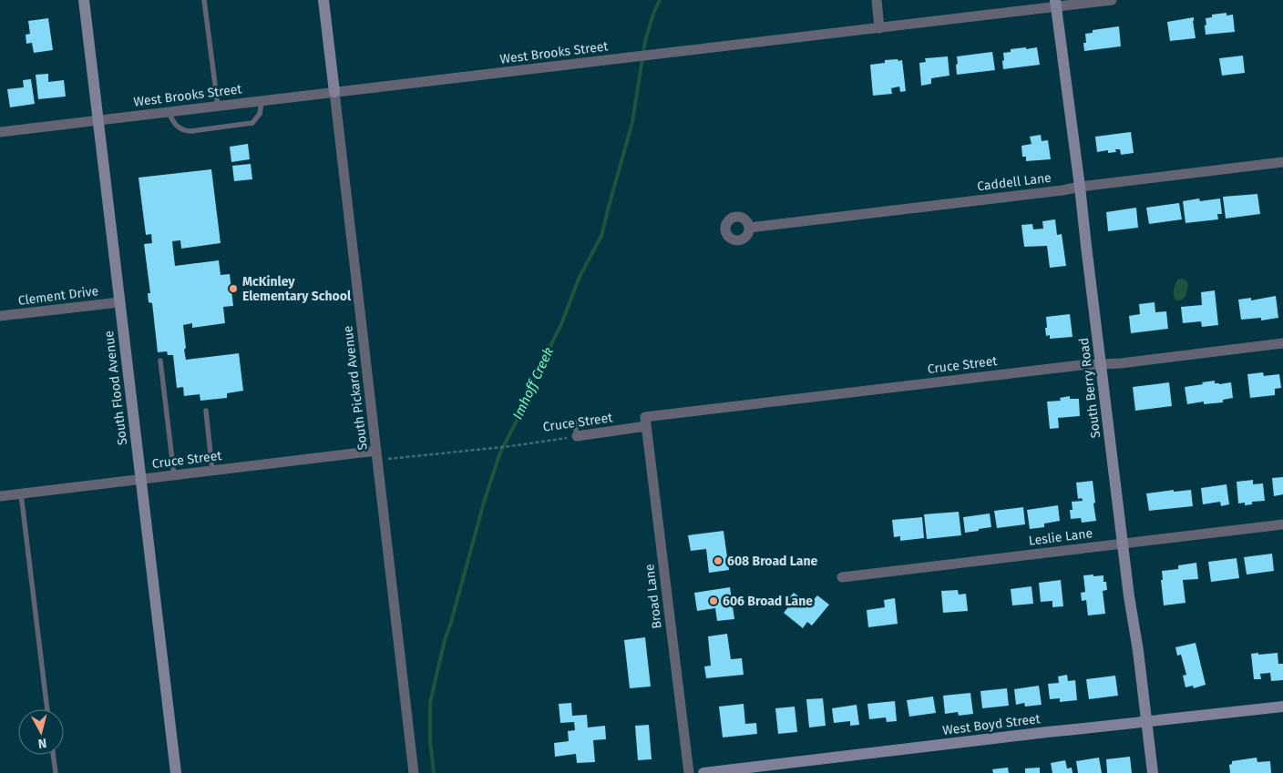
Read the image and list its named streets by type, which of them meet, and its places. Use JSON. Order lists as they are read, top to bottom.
{
  "streets": {
    "street": [
      "West Brooks Street",
      "Caddell Lane",
      "Clement Drive",
      "Cruce Street",
      "South Flood Avenue",
      "South Pickard Avenue",
      "South Berry Road",
      "Leslie Lane",
      "Broad Lane",
      "West Boyd Street"
    ]
  },
  "crossings": [
    ["West Brooks Street", "South Flood Avenue"],
    ["West Brooks Street", "South Pickard Avenue"],
    ["West Brooks Street", "South Berry Road"],
    ["Caddell Lane", "South Berry Road"],
    ["Clement Drive", "South Flood Avenue"],
    ["Cruce Street", "South Flood Avenue"],
    ["Cruce Street", "South Pickard Avenue"],
    ["Cruce Street", "South Berry Road"],
    ["Cruce Street", "Broad Lane"],
    ["South Berry Road", "Leslie Lane"],
    ["South Berry Road", "West Boyd Street"]
  ],
  "water": ["Imhoff Creek"],
  "places": ["McKinley Elementary School", "608 Broad Lane", "606 Broad Lane"],
  "north": "bottom"
}
